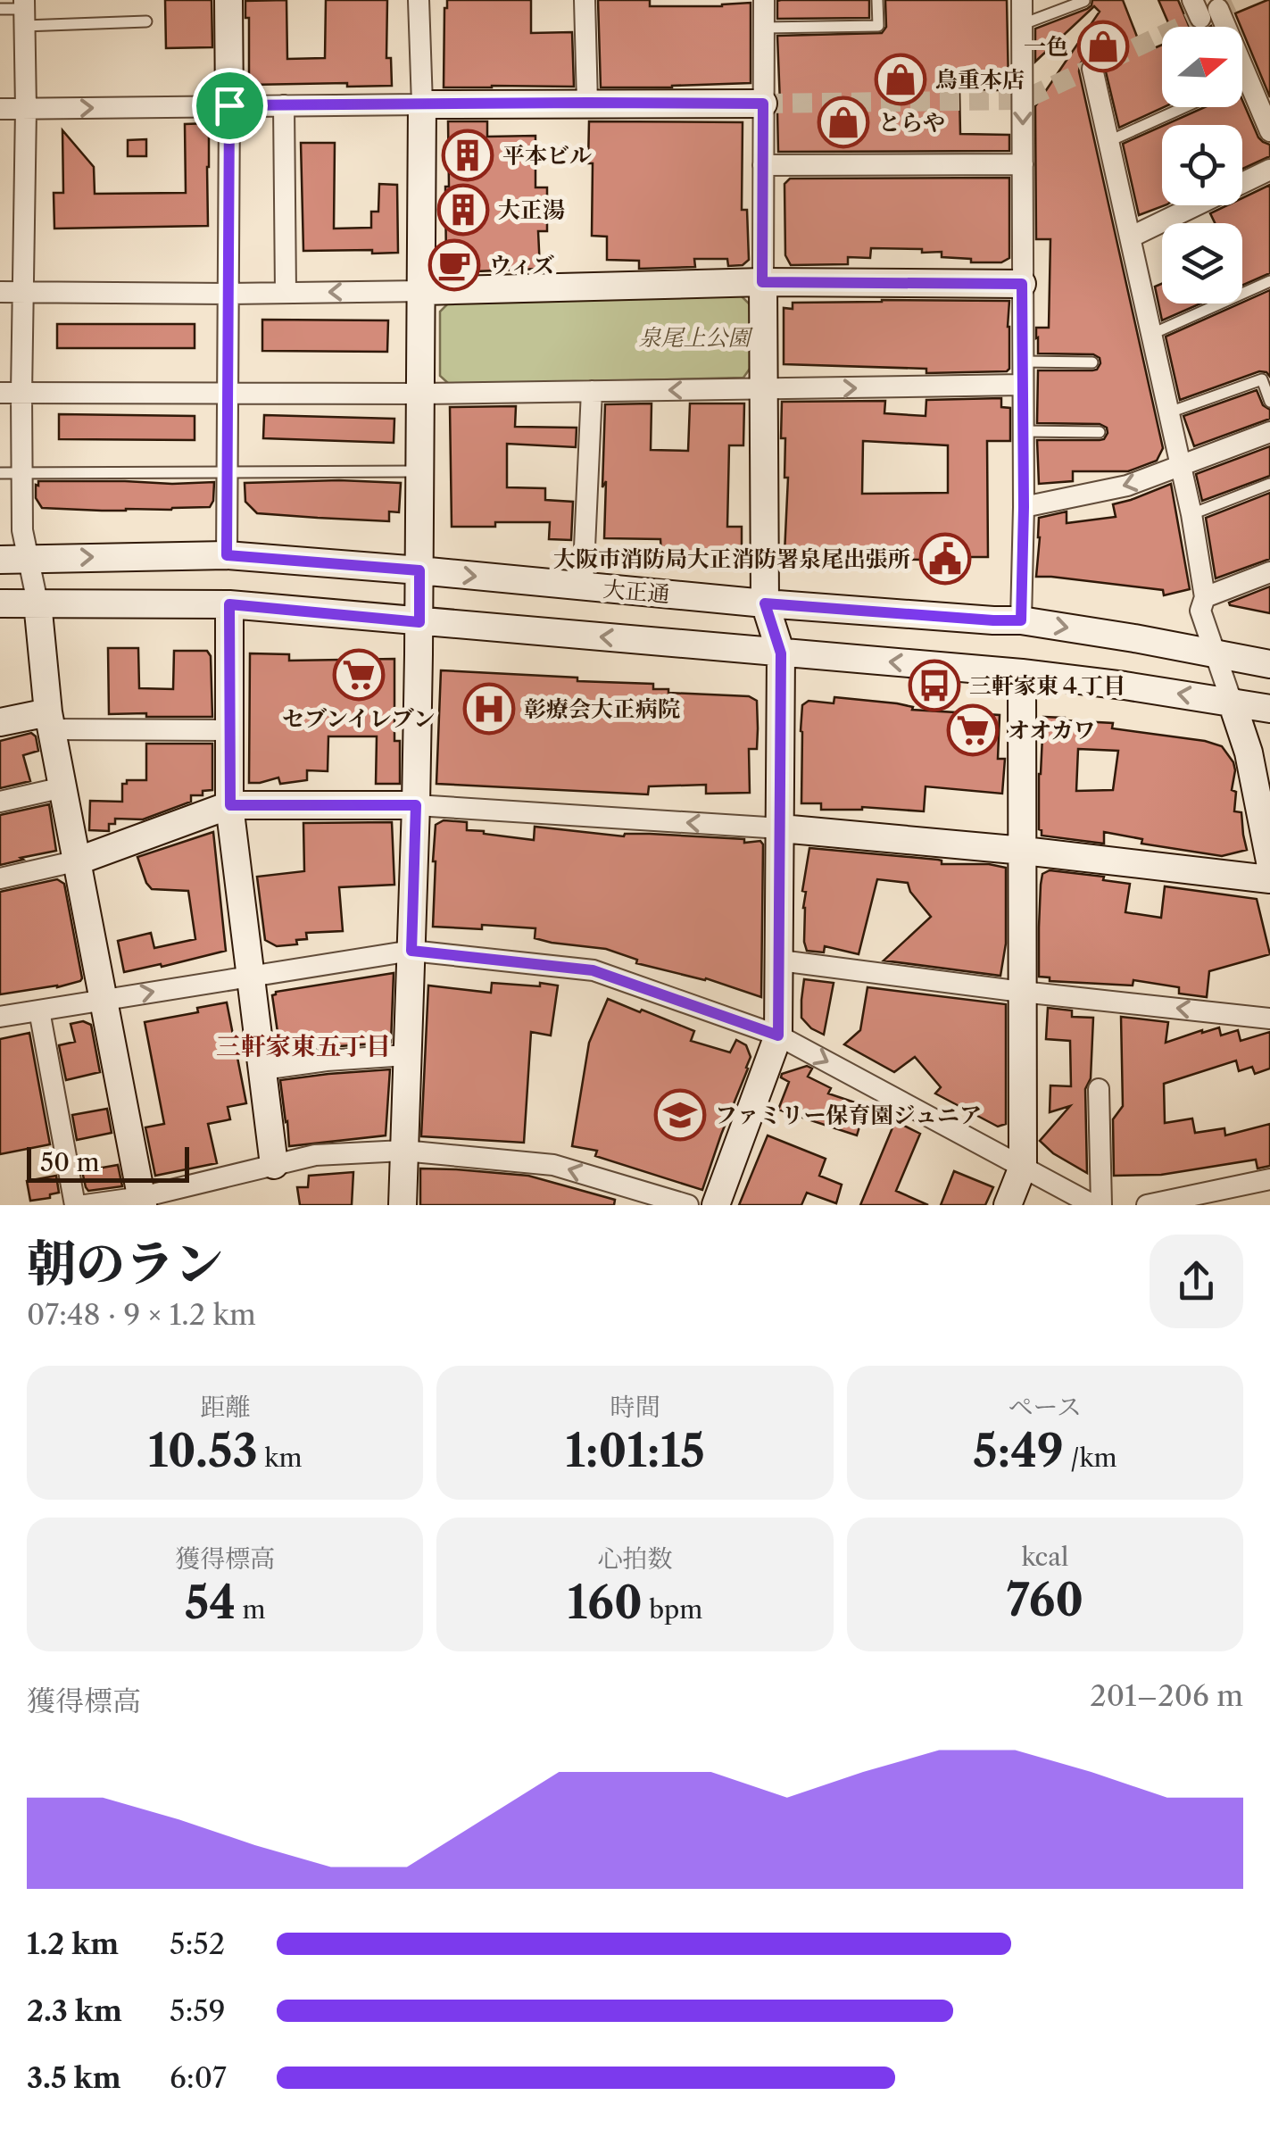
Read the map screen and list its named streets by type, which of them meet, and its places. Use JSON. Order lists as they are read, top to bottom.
{
  "streets": {
    "street": ["大正通"]
  },
  "districts": ["三軒家東五丁目"],
  "parks": ["泉尾上公園"],
  "places": {
    "shop": ["一色", "鳥重本店", "とらや"],
    "building": ["平本ビル", "大正湯"],
    "cafe": ["ウィズ"],
    "public building": ["大阪市消防局大正消防署泉尾出張所"],
    "supermarket": ["セブンイレブン", "オオカワ"],
    "bus stop": ["三軒家東４丁目"],
    "hospital": ["彰療会大正病院"],
    "school or university": ["ファミリー保育園ジュニア"]
  },
  "scale_bar": "50 m",
  "north": "right",
  "page": {
    "scale": "50 m",
    "heading": ["朝のラン", "07:48 · 9 × 1.2 km"],
    "stats": [
      ["距離", "10.53 km"],
      ["時間", "1:01:15"],
      ["ペース", "5:49 /km"],
      ["獲得標高", "54 m"],
      ["心拍数", "160 bpm"],
      ["kcal", "760"]
    ],
    "chart": ["獲得標高", "201–206 m"],
    "list": [
      {
        "name": "1.2 km",
        "note": "5:52"
      },
      {
        "name": "2.3 km",
        "note": "5:59"
      },
      {
        "name": "3.5 km",
        "note": "6:07"
      }
    ]
  }
}
